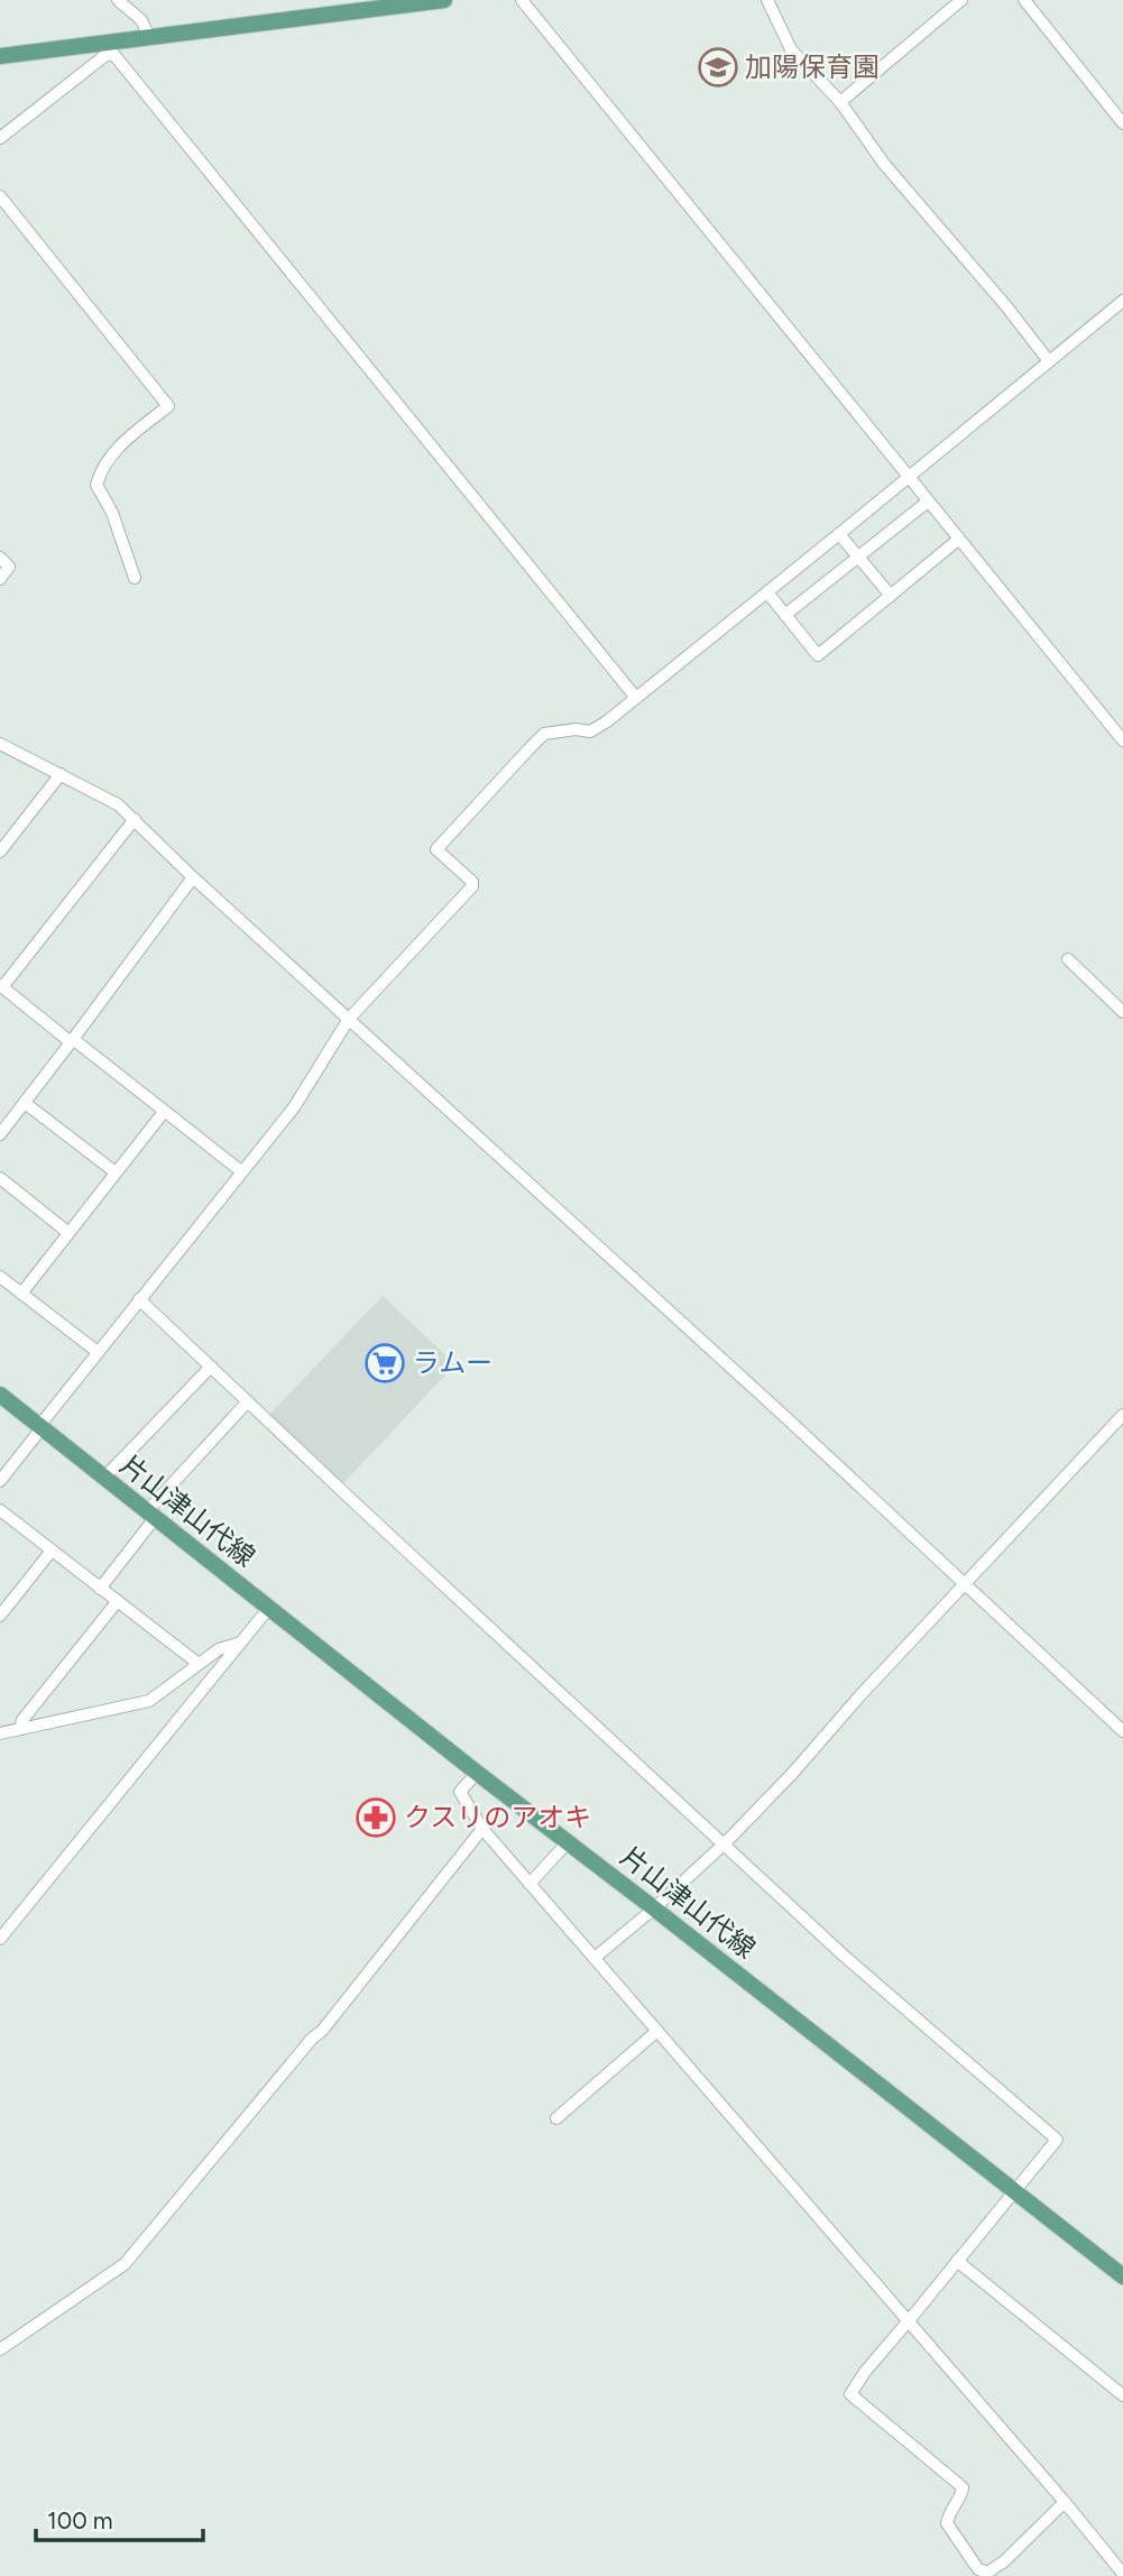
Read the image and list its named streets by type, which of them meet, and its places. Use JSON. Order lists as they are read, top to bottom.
{
  "streets": {
    "main road": ["片山津山代線"]
  },
  "places": {
    "school or university": ["加陽保育園"],
    "supermarket": ["ラムー"],
    "pharmacy": ["クスリのアオキ"]
  },
  "scale_bar": "100 m"
}
